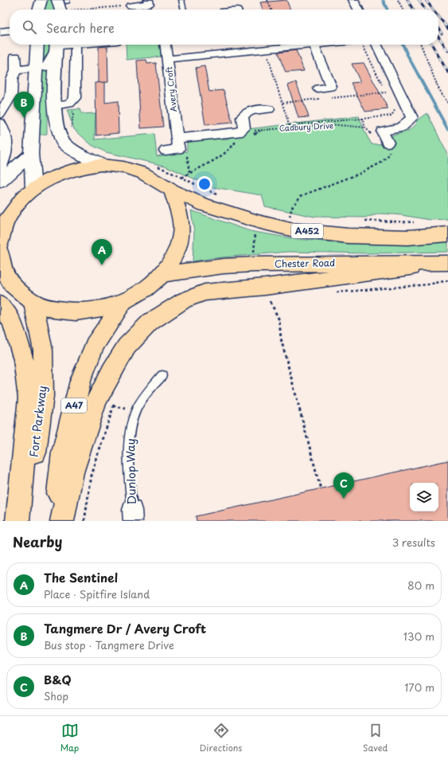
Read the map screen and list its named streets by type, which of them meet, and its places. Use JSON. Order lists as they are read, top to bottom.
{
  "streets": {
    "main road": [
      "A452",
      "Chester Road",
      "A47",
      "Fort Parkway"
    ],
    "street": ["Avery Croft"],
    "lane": ["Dunlop Way"],
    "path": ["Cadbury Drive"]
  },
  "page": {
    "search": "Search here",
    "pins": ["B", "A", "C"],
    "heading": ["Nearby", "3 results"],
    "list": [
      {
        "mark": "A",
        "name": "The Sentinel",
        "note": "Place · Spitfire Island",
        "value": "80 m"
      },
      {
        "mark": "B",
        "name": "Tangmere Dr / Avery Croft",
        "note": "Bus stop · Tangmere Drive",
        "value": "130 m"
      },
      {
        "mark": "C",
        "name": "B&Q",
        "note": "Shop",
        "value": "170 m"
      }
    ],
    "nav": ["Map", "Directions", "Saved"]
  }
}
